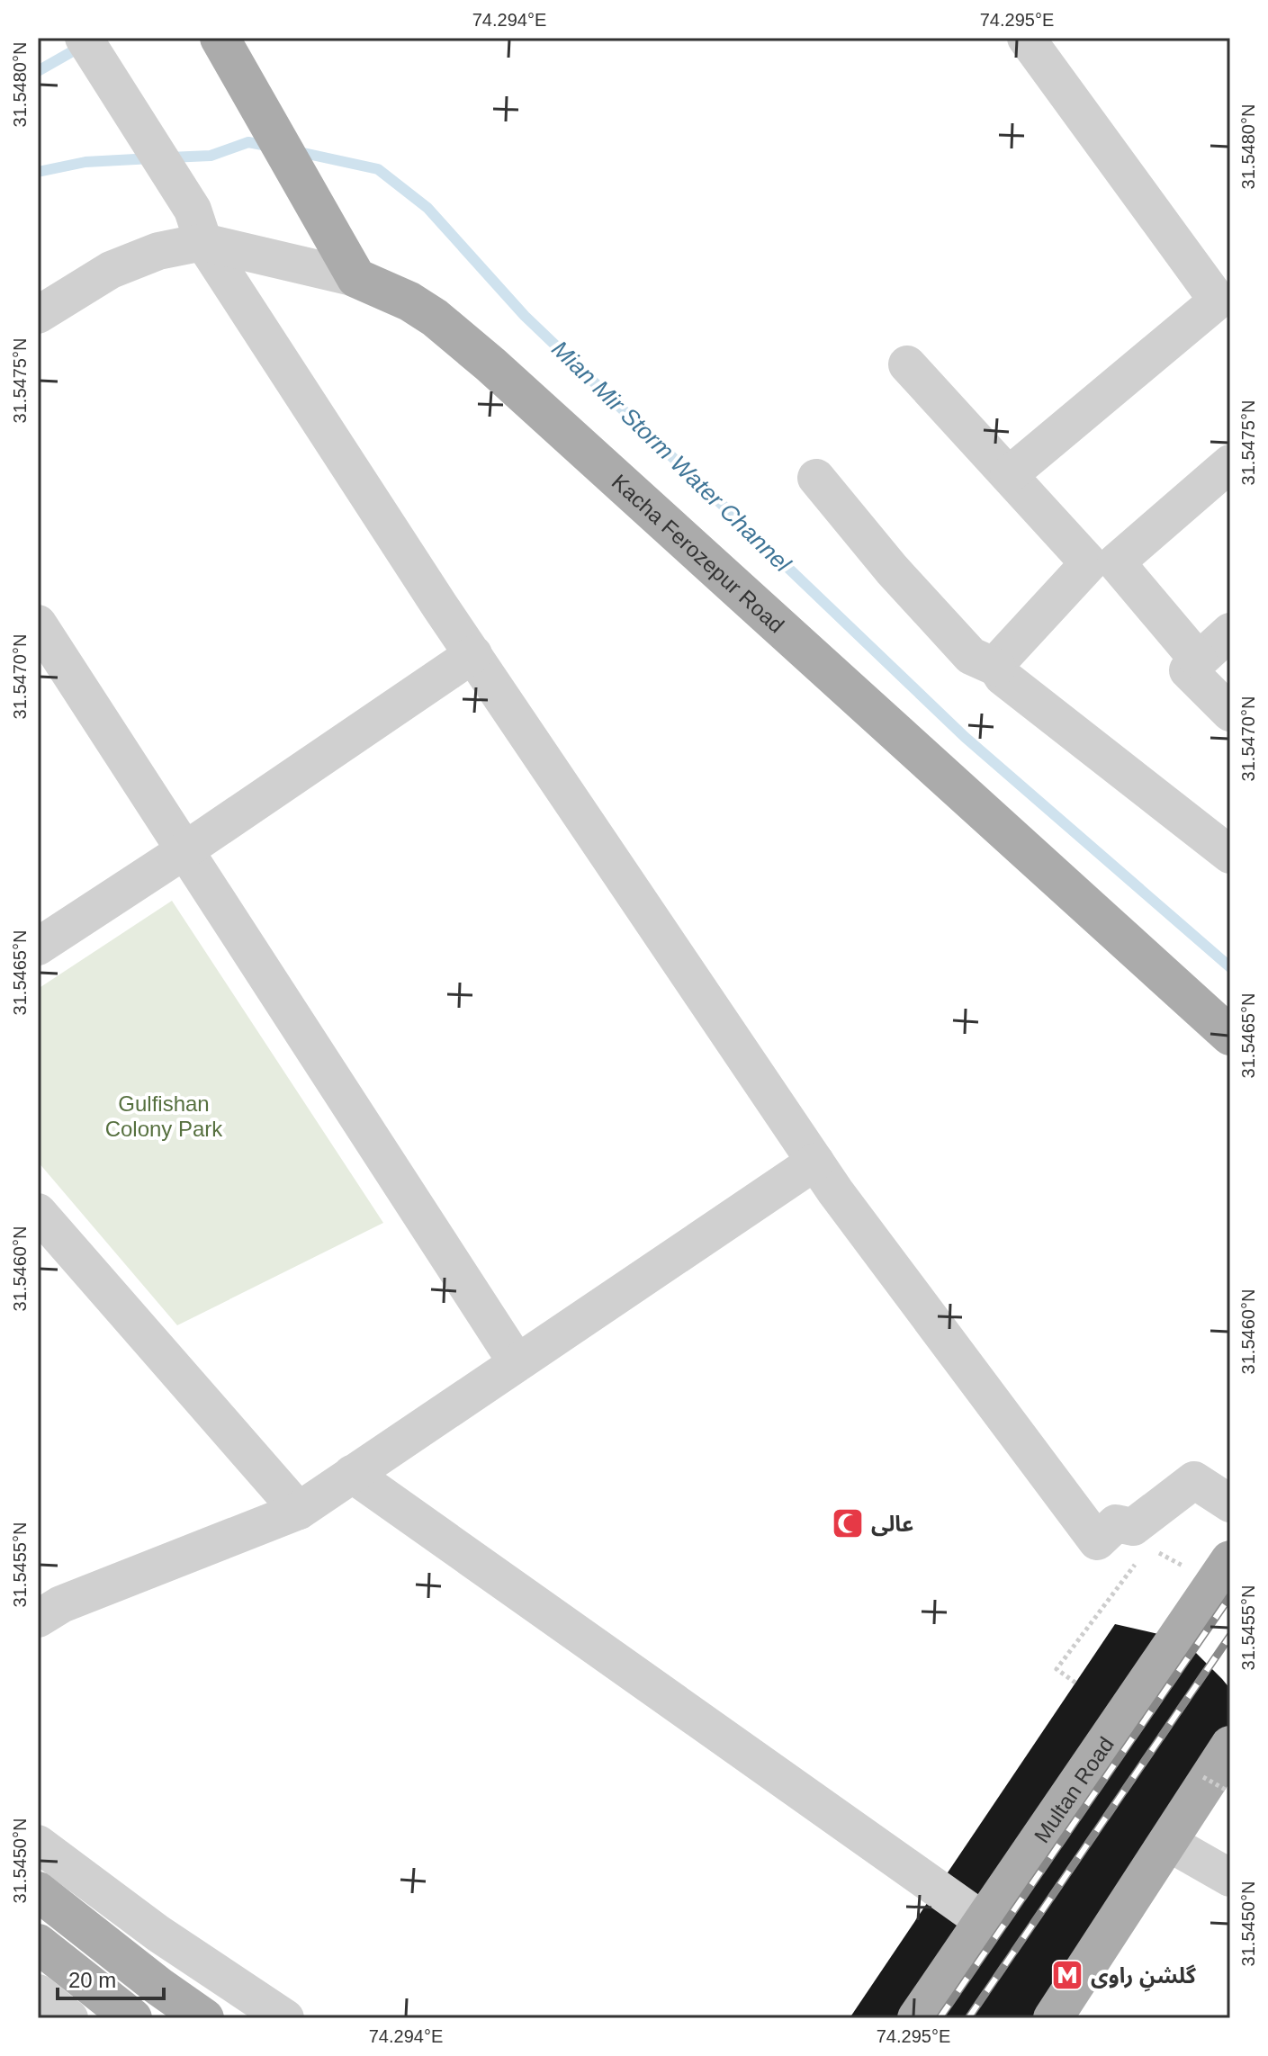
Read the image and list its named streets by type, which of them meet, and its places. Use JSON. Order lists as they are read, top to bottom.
{
  "streets": {
    "main road": ["Kacha Ferozepur Road", "Multan Road"]
  },
  "water": ["Mian Mir Storm Water Channel"],
  "parks": ["Gulfishan Colony Park"],
  "places": {
    "mosque": ["عالی"],
    "metro station": ["گلشنِ راوی"]
  },
  "scale_bar": "20 m",
  "coordinates": [
    "74.294°E",
    "74.295°E",
    "31.5480°N",
    "31.5475°N",
    "31.5470°N",
    "31.5465°N",
    "31.5460°N",
    "31.5455°N",
    "31.5450°N"
  ]
}
